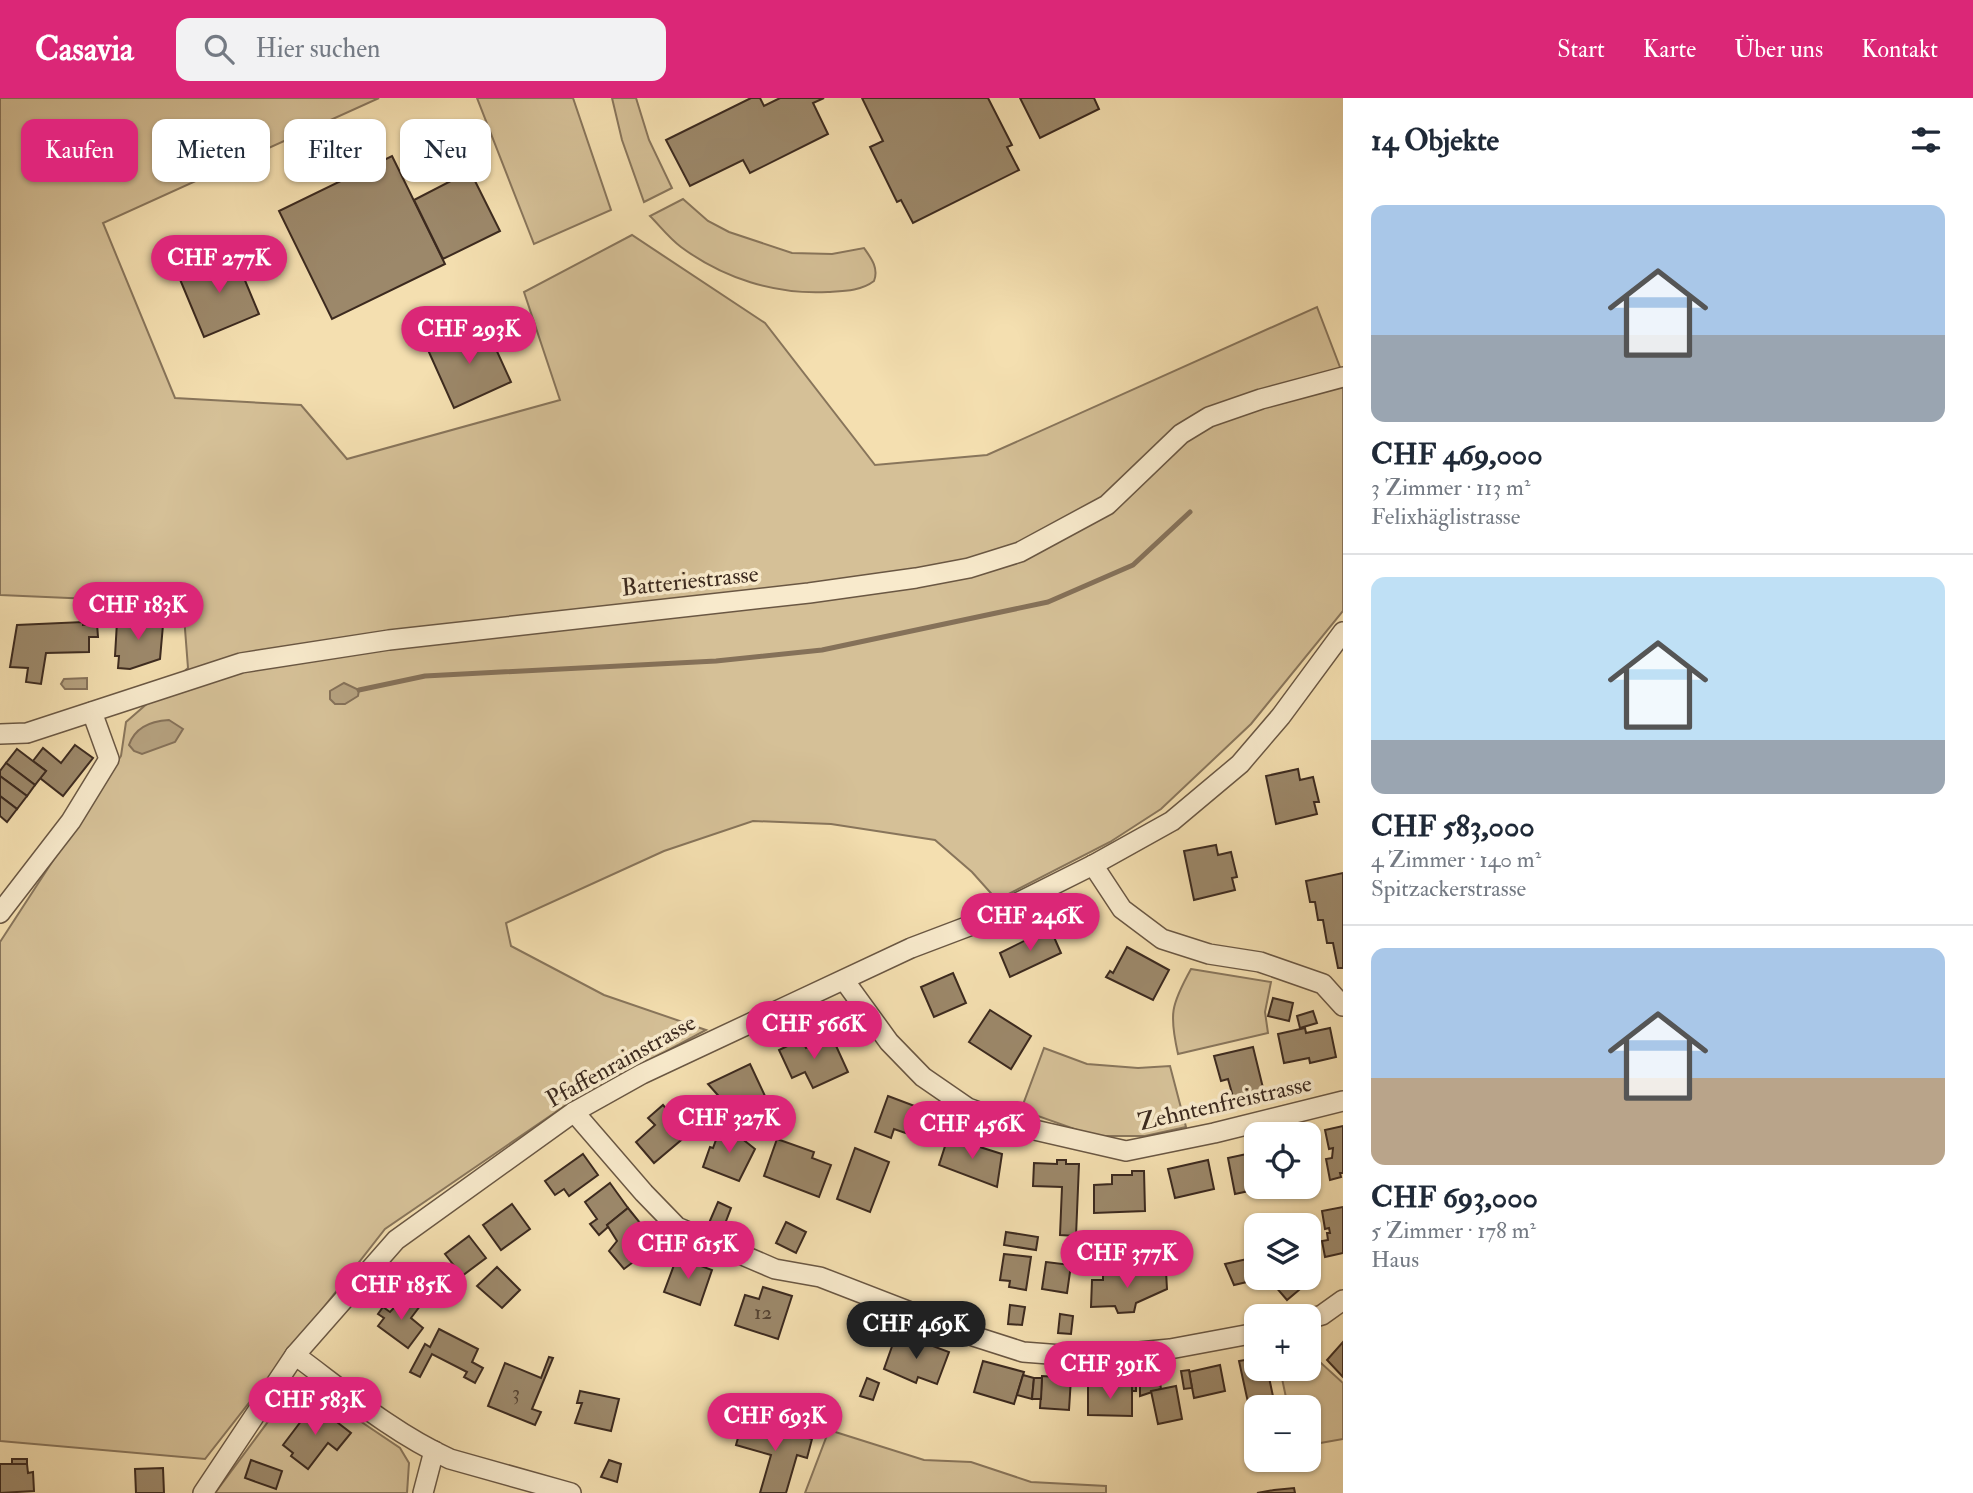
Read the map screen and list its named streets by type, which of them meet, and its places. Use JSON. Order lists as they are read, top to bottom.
{
  "streets": {
    "street": ["Batteriestrasse", "Pfaffenrainstrasse", "Zehntenfreistrasse"]
  },
  "crossings": [
    ["Pfaffenrainstrasse", "Zehntenfreistrasse"]
  ],
  "house_numbers": ["12", "3"],
  "page": {
    "header": "Casavia",
    "search": "Hier suchen",
    "nav": [
      "Start",
      "Karte",
      "Über uns",
      "Kontakt"
    ],
    "heading": "14 Objekte",
    "chip": [
      "Kaufen",
      "Mieten",
      "Filter",
      "Neu"
    ],
    "list": [
      {
        "name": "CHF 469,000",
        "note": "3 Zimmer · 113 m² · Felixhäglistrasse"
      },
      {
        "name": "CHF 583,000",
        "note": "4 Zimmer · 140 m² · Spitzackerstrasse"
      },
      {
        "name": "CHF 693,000",
        "note": "5 Zimmer · 178 m² · Haus"
      }
    ],
    "price": [
      "CHF 277K",
      "CHF 293K",
      "CHF 183K",
      "CHF 246K",
      "CHF 566K",
      "CHF 327K",
      "CHF 456K",
      "CHF 615K",
      "CHF 377K",
      "CHF 185K",
      "CHF 469K",
      "CHF 391K",
      "CHF 583K",
      "CHF 693K"
    ],
    "map_buttons": ["+", "−"]
  }
}
